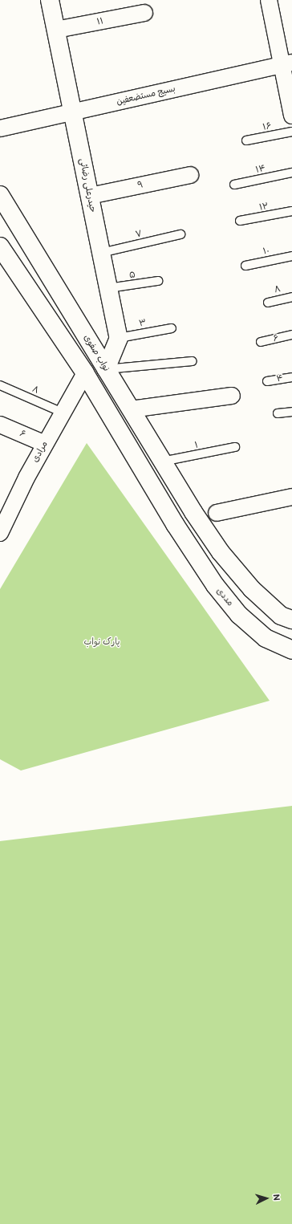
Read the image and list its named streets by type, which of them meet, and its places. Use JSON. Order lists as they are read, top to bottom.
{
  "streets": {
    "street": [
      "۱۱",
      "بسیج مستضعفین",
      "حیدرعلی رضائی",
      "۹",
      "۶",
      "نواب صفوی",
      "مرادی",
      "مددی"
    ],
    "lane": [
      "۱۶",
      "۱۴",
      "۱۲",
      "۷",
      "۱۰",
      "۵",
      "۸",
      "۳",
      "۴",
      "۱"
    ]
  },
  "crossings": [
    ["۱۱", "حیدرعلی رضائی"],
    ["بسیج مستضعفین", "حیدرعلی رضائی"],
    ["حیدرعلی رضائی", "۹"],
    ["حیدرعلی رضائی", "۷"],
    ["حیدرعلی رضائی", "۵"],
    ["حیدرعلی رضائی", "۳"],
    ["۸", "مرادی"],
    ["۶", "مرادی"],
    ["نواب صفوی", "۱"]
  ],
  "parks": ["پارک نواب"],
  "north": "right"
}
